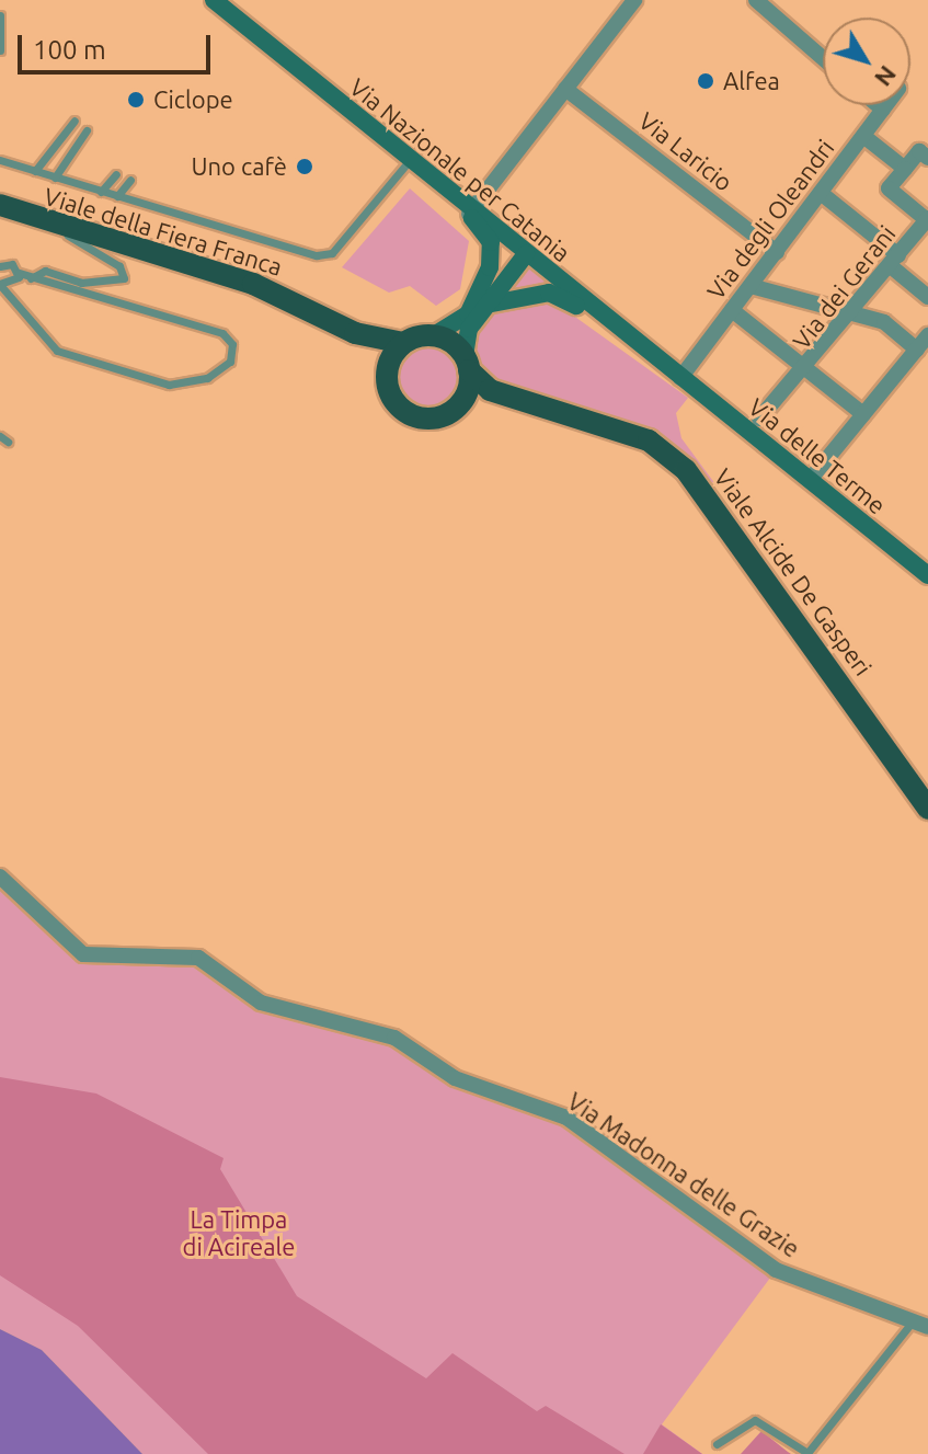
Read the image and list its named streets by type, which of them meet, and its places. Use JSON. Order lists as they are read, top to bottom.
{
  "streets": {
    "main road": ["Viale della Fiera Franca", "Viale Alcide De Gasperi"],
    "street": [
      "Via Laricio",
      "Via Nazionale per Catania",
      "Via degli Oleandri",
      "Via dei Gerani",
      "Via delle Terme",
      "Via Madonna delle Grazie"
    ]
  },
  "crossings": [
    ["Via Laricio", "Via degli Oleandri"],
    ["Via Nazionale per Catania", "Via degli Oleandri"],
    ["Via Nazionale per Catania", "Via delle Terme"],
    ["Via degli Oleandri", "Via delle Terme"]
  ],
  "parks": ["La Timpa di Acireale"],
  "places": ["Alfea", "Ciclope", "Uno cafè"],
  "scale_bar": "100 m",
  "north": "bottom right"
}
